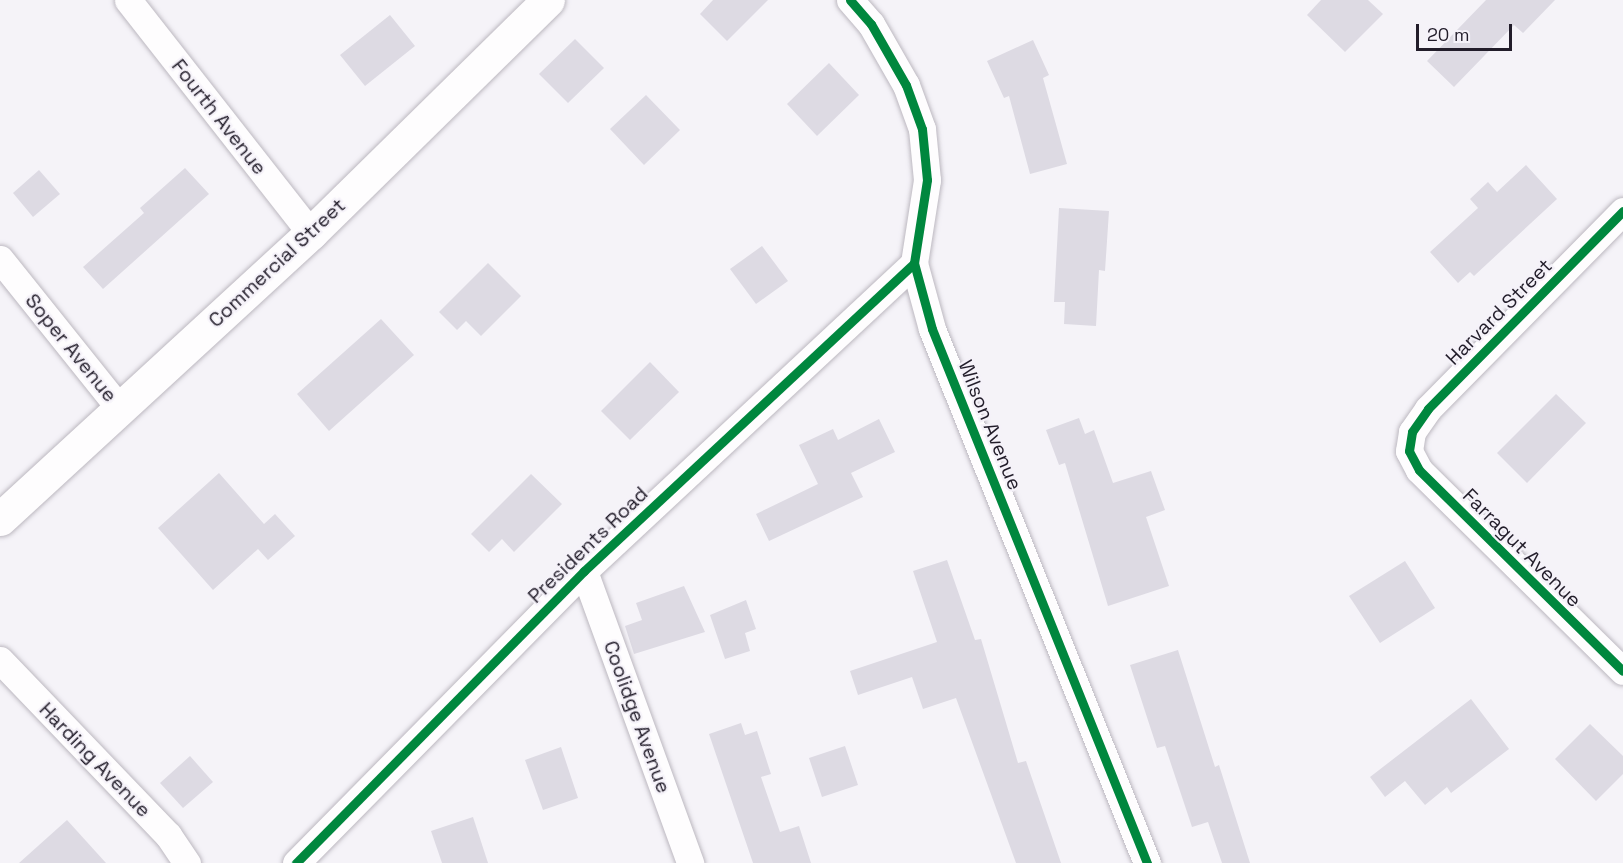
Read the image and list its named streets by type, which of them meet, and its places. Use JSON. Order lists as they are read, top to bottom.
{
  "streets": {
    "main road": ["Commercial Street"],
    "street": [
      "Fourth Avenue",
      "Harvard Street",
      "Soper Avenue",
      "Wilson Avenue",
      "Presidents Road",
      "Farragut Avenue",
      "Coolidge Avenue",
      "Harding Avenue"
    ]
  },
  "crossings": [
    ["Fourth Avenue", "Commercial Street"],
    ["Commercial Street", "Soper Avenue"],
    ["Harvard Street", "Farragut Avenue"],
    ["Wilson Avenue", "Presidents Road"],
    ["Presidents Road", "Coolidge Avenue"]
  ],
  "scale_bar": "20 m"
}
